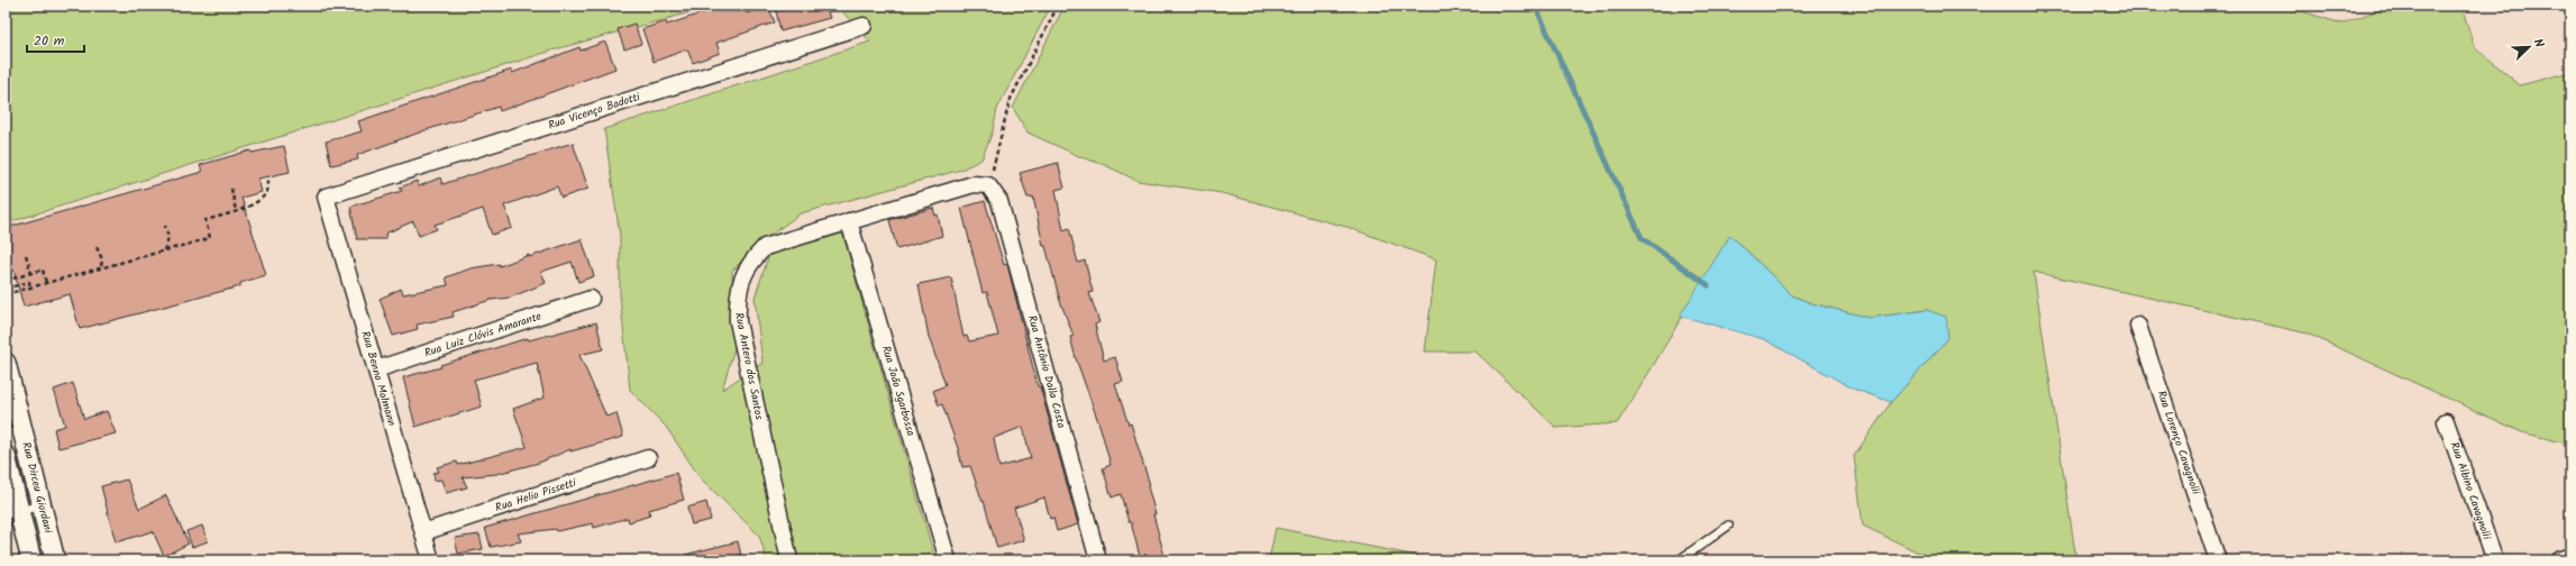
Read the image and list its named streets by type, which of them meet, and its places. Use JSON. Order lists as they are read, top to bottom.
{
  "streets": {
    "street": [
      "Rua Vicenço Badotti",
      "Rua Luiz Clóvis Amarante",
      "Rua Antero dos Santos",
      "Rua Antônio Dalla Costa",
      "Rua Benno Molmann",
      "Rua João Sgarbossa",
      "Rua Lorenço Cavagnolli",
      "Rua Dirceu Giordani",
      "Rua Albino Cavagnolli",
      "Rua Helio Pissetti"
    ]
  },
  "crossings": [
    ["Rua Vicenço Badotti", "Rua Benno Molmann"],
    ["Rua Luiz Clóvis Amarante", "Rua Benno Molmann"],
    ["Rua Antero dos Santos", "Rua Antônio Dalla Costa"],
    ["Rua Antero dos Santos", "Rua João Sgarbossa"],
    ["Rua Benno Molmann", "Rua Helio Pissetti"]
  ],
  "scale_bar": "20 m",
  "north": "top right"
}
